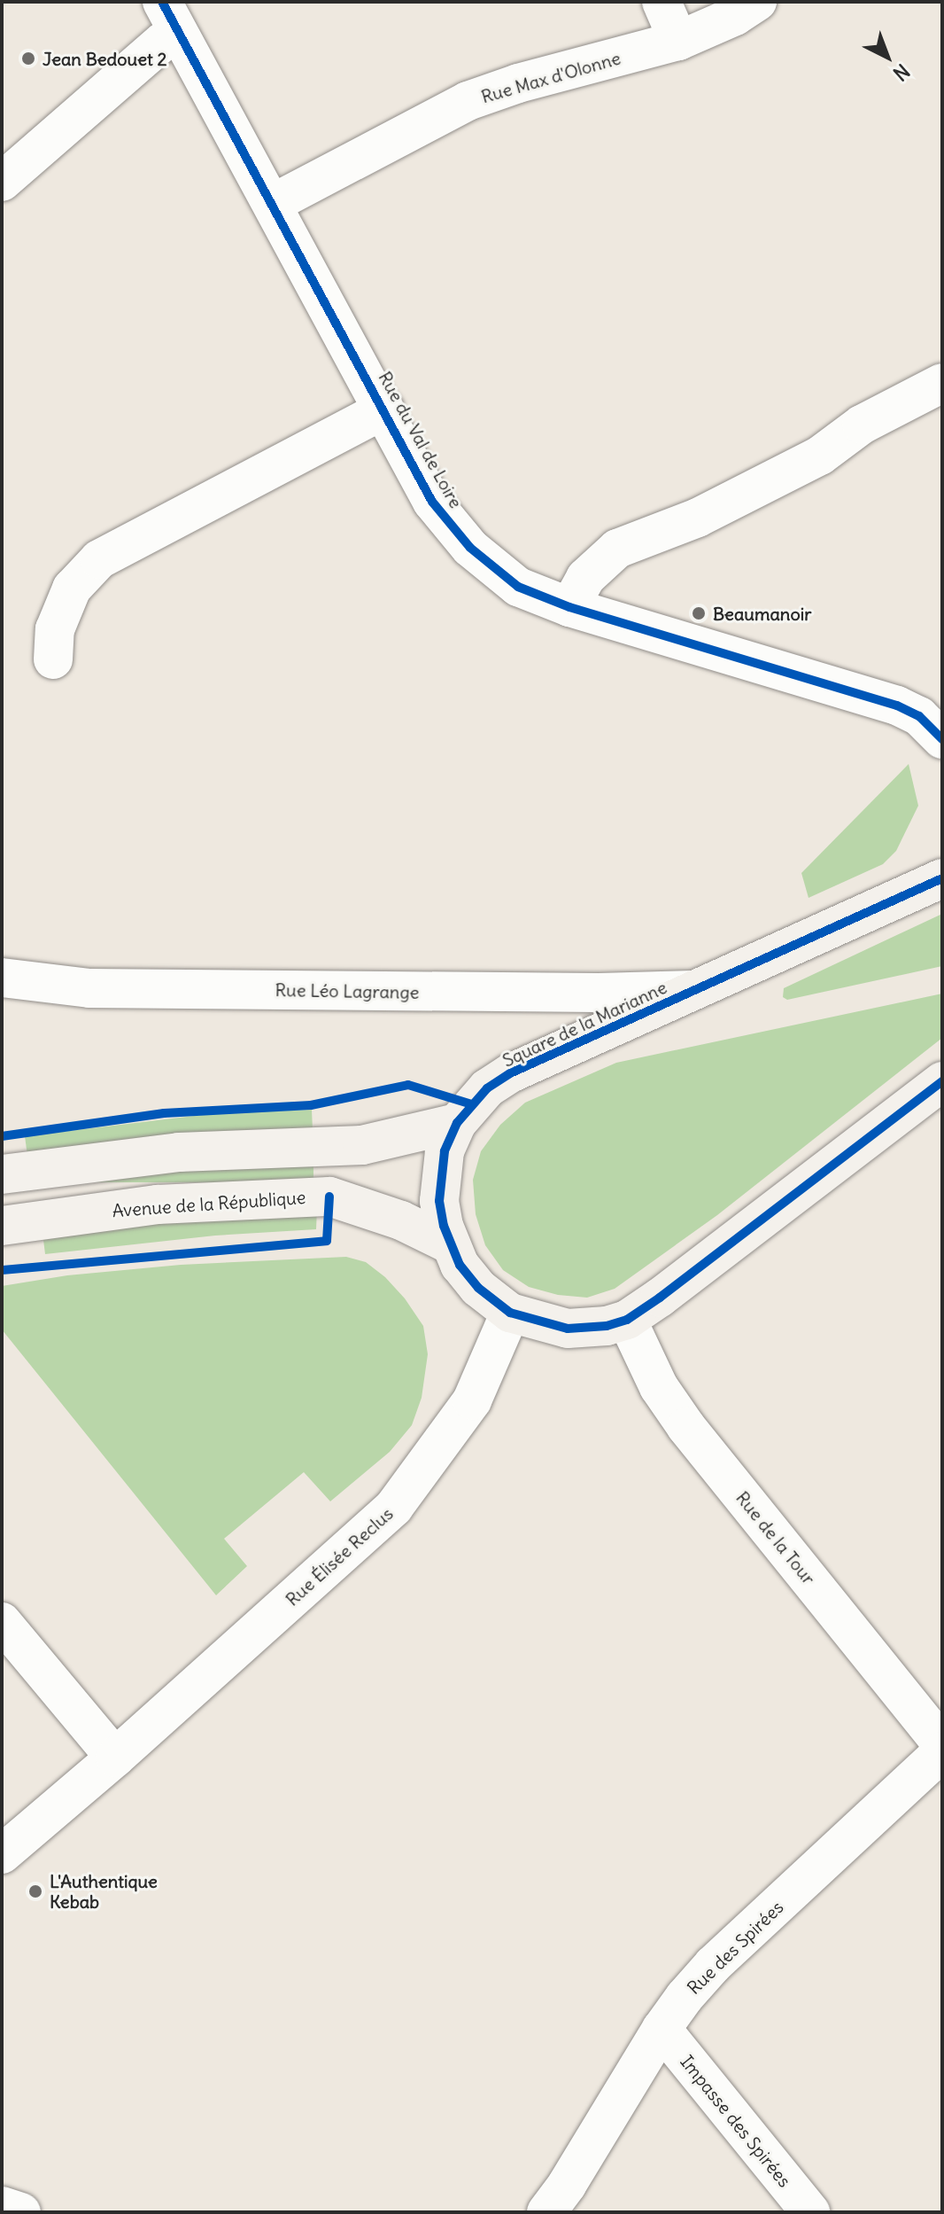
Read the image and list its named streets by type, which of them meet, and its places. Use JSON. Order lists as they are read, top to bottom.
{
  "streets": {
    "street": [
      "Rue Max d'Olonne",
      "Rue du Val de Loire",
      "Rue Léo Lagrange",
      "Square de la Marianne",
      "Avenue de la République",
      "Rue de la Tour",
      "Rue Élisée Reclus",
      "Rue des Spirées",
      "Impasse des Spirées"
    ]
  },
  "crossings": [
    ["Rue Max d'Olonne", "Rue du Val de Loire"],
    ["Rue Léo Lagrange", "Square de la Marianne"],
    ["Square de la Marianne", "Avenue de la République"],
    ["Square de la Marianne", "Rue de la Tour"],
    ["Square de la Marianne", "Rue Élisée Reclus"],
    ["Rue des Spirées", "Impasse des Spirées"]
  ],
  "places": ["Jean Bedouet 2", "Beaumanoir", "L'Authentique Kebab"],
  "north": "bottom right"
}
